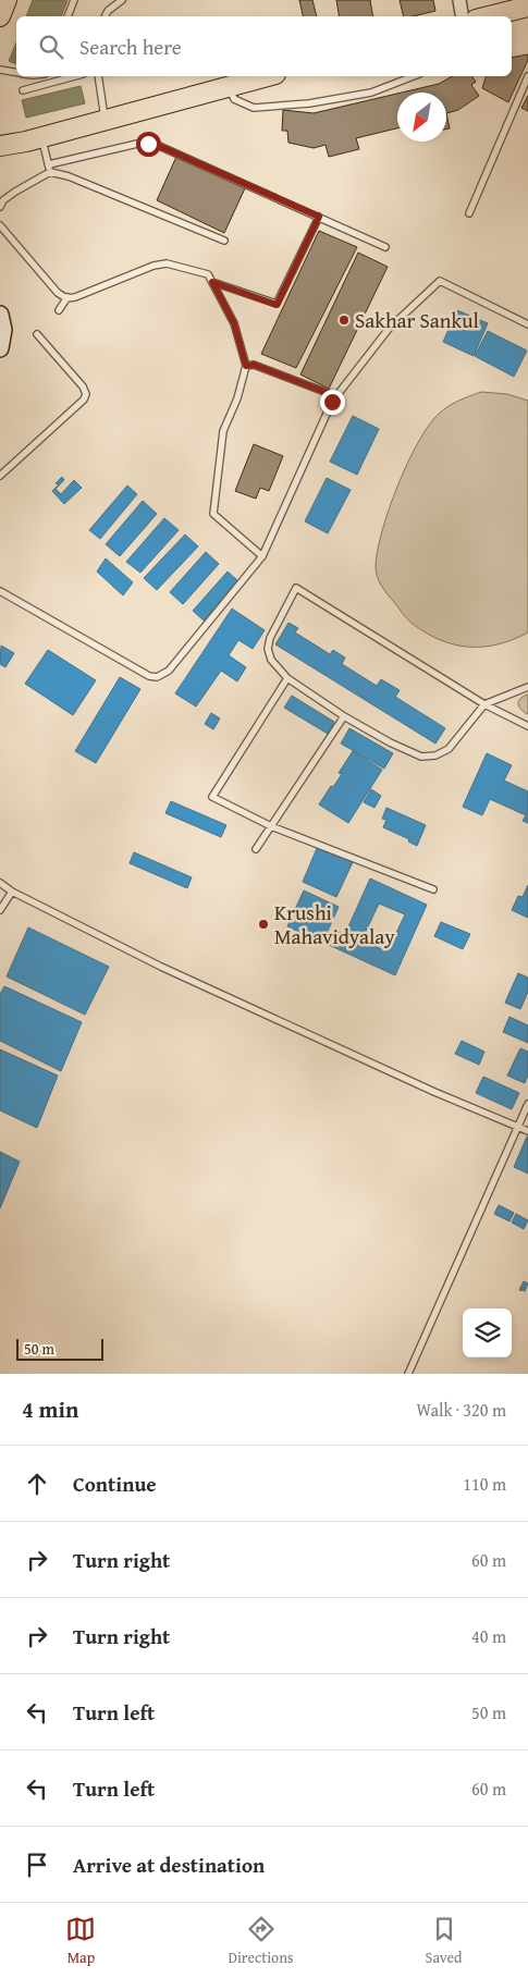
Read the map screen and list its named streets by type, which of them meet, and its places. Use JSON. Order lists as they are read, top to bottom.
{
  "places": ["Sakhar Sankul", "Krushi Mahavidyalay"],
  "scale_bar": "50 m",
  "north": "bottom left",
  "page": {
    "search": "Search here",
    "scale": "50 m",
    "heading": ["4 min", "Walk · 320 m"],
    "list": [
      ["Continue", "110 m"],
      ["Turn right", "60 m"],
      ["Turn right", "40 m"],
      ["Turn left", "50 m"],
      ["Turn left", "60 m"],
      "Arrive at destination"
    ],
    "nav": ["Map", "Directions", "Saved"]
  }
}
